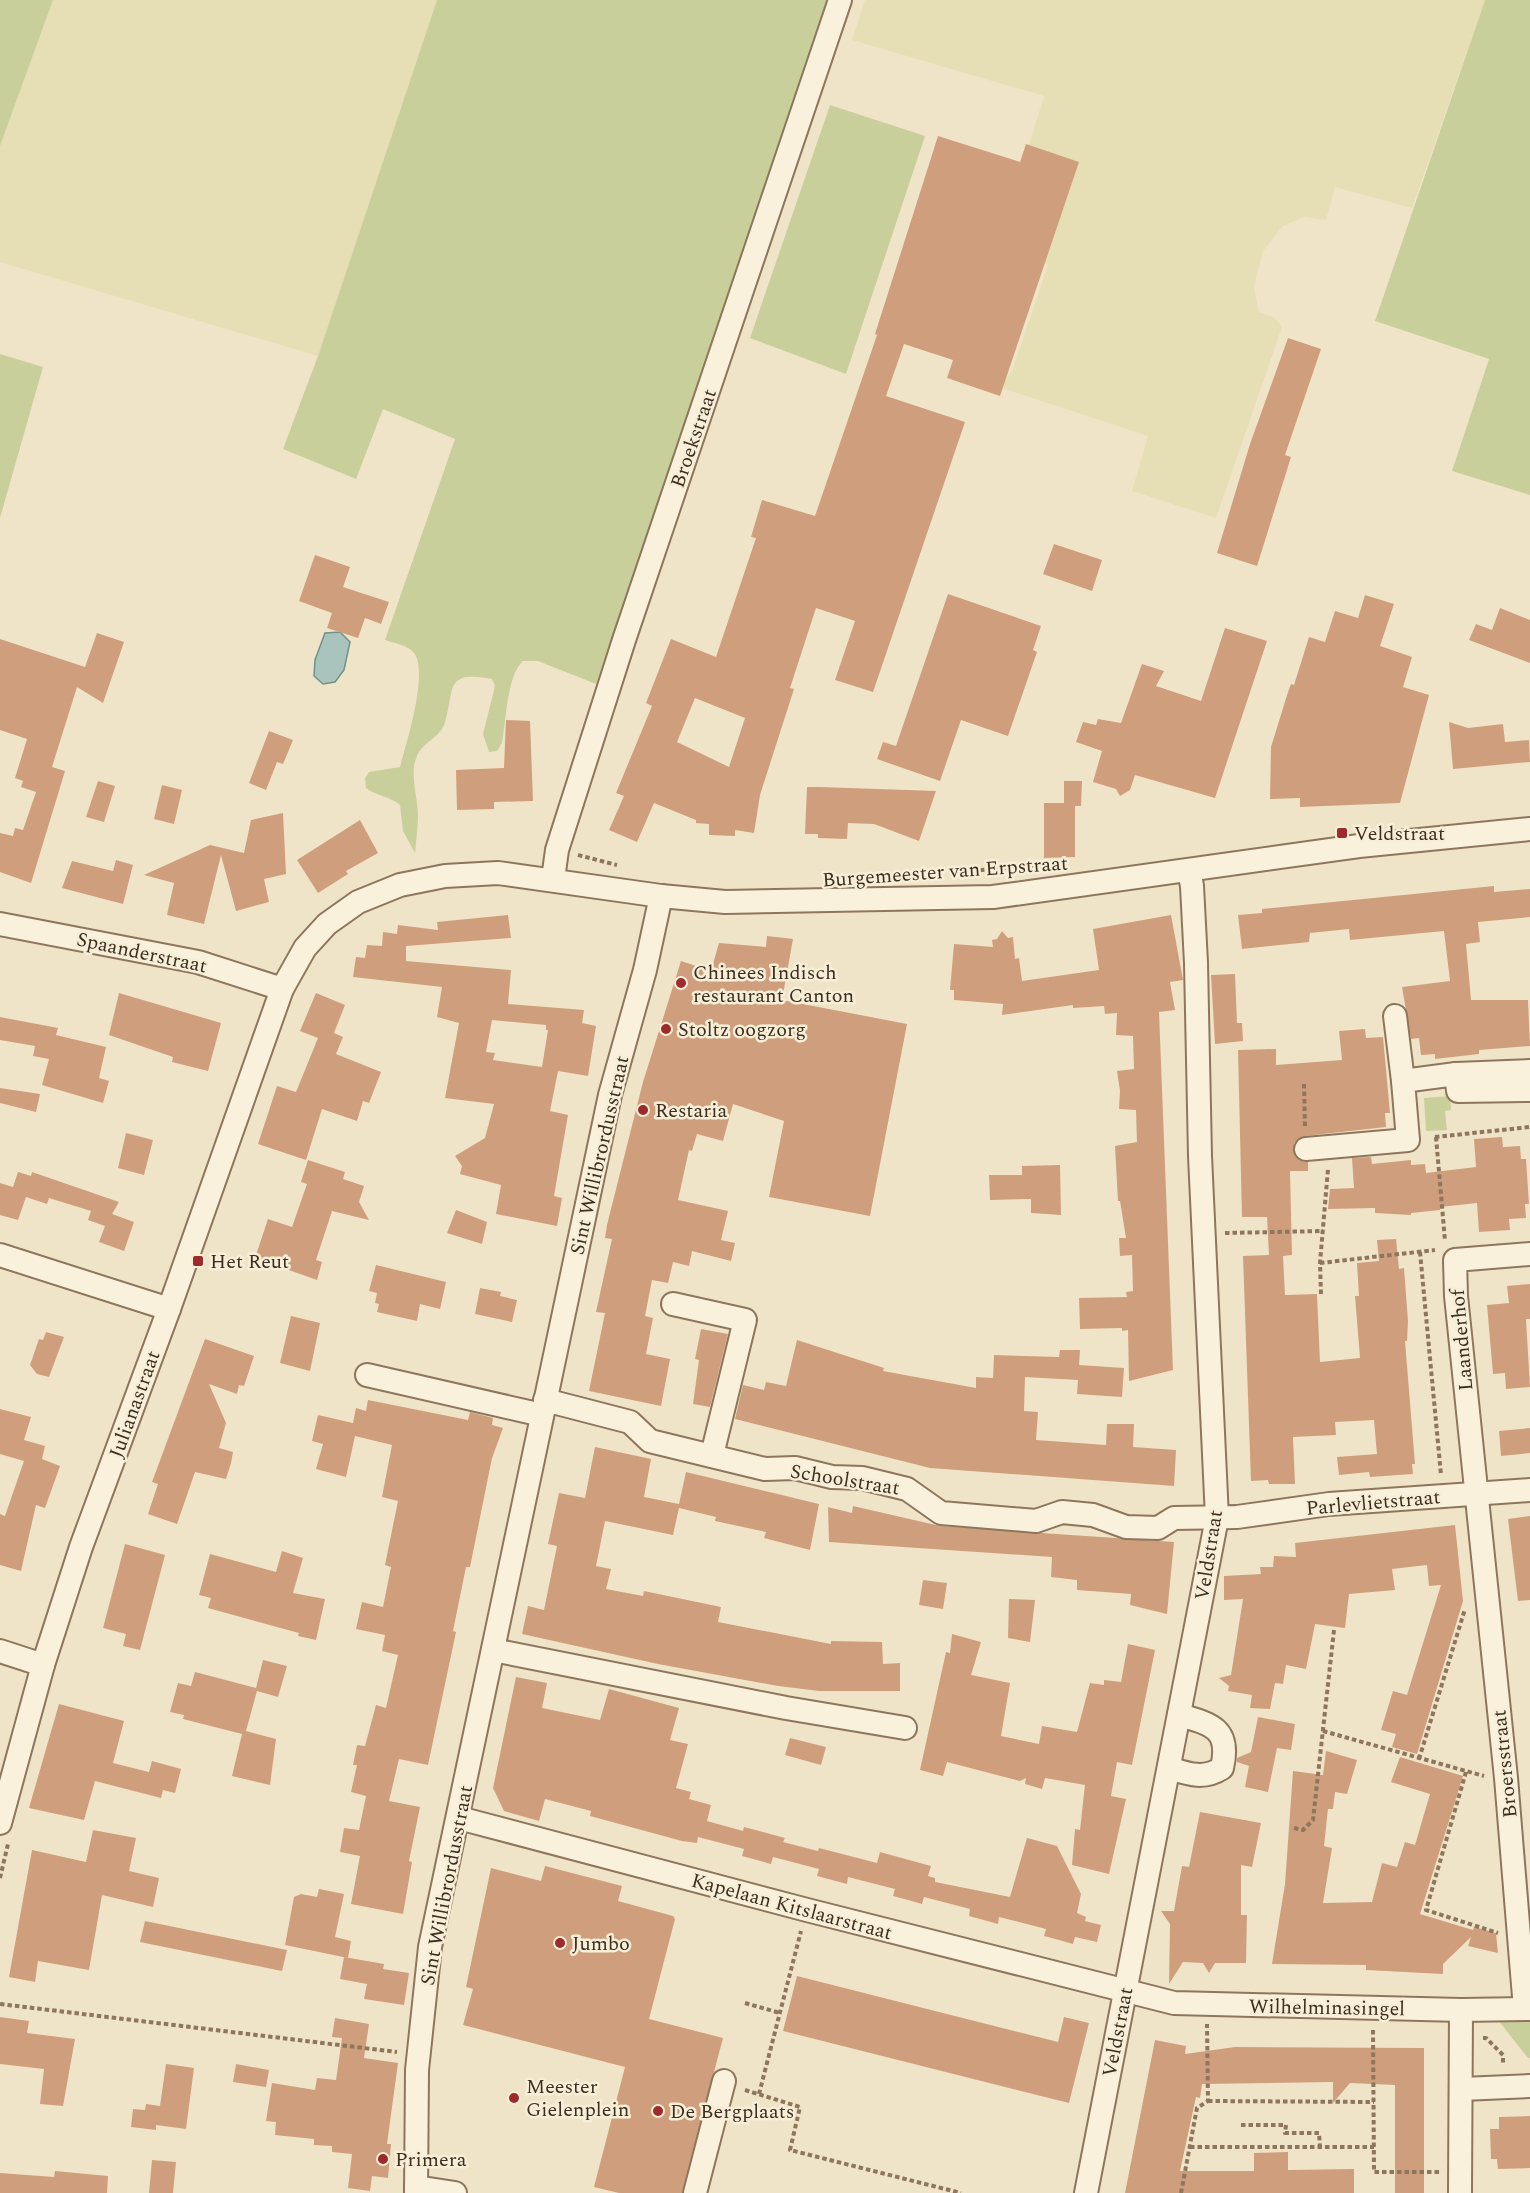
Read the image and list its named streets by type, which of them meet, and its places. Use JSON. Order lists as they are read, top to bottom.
{
  "streets": {
    "street": [
      "Broekstraat",
      "Burgemeester van Erpstraat",
      "Spaanderstraat",
      "Sint Willibrordusstraat",
      "Laanderhof",
      "Julianastraat",
      "Schoolstraat",
      "Parlevlietstraat",
      "Veldstraat",
      "Broersstraat",
      "Kapelaan Kitslaarstraat",
      "Wilhelminasingel"
    ]
  },
  "crossings": [
    ["Broekstraat", "Burgemeester van Erpstraat"],
    ["Burgemeester van Erpstraat", "Spaanderstraat"],
    ["Burgemeester van Erpstraat", "Sint Willibrordusstraat"],
    ["Burgemeester van Erpstraat", "Julianastraat"],
    ["Burgemeester van Erpstraat", "Veldstraat"],
    ["Spaanderstraat", "Julianastraat"],
    ["Sint Willibrordusstraat", "Schoolstraat"],
    ["Sint Willibrordusstraat", "Kapelaan Kitslaarstraat"],
    ["Laanderhof", "Parlevlietstraat"],
    ["Laanderhof", "Broersstraat"],
    ["Schoolstraat", "Parlevlietstraat"],
    ["Schoolstraat", "Veldstraat"],
    ["Parlevlietstraat", "Veldstraat"],
    ["Parlevlietstraat", "Broersstraat"],
    ["Veldstraat", "Kapelaan Kitslaarstraat"],
    ["Veldstraat", "Wilhelminasingel"],
    ["Broersstraat", "Wilhelminasingel"],
    ["Kapelaan Kitslaarstraat", "Wilhelminasingel"]
  ],
  "places": {
    "transit": ["Veldstraat", "Het Reut"],
    "other": [
      "Chinees Indisch restaurant Canton",
      "Stoltz oogzorg",
      "Restaria",
      "Jumbo",
      "Meester Gielenplein",
      "De Bergplaats",
      "Primera"
    ]
  }
}
